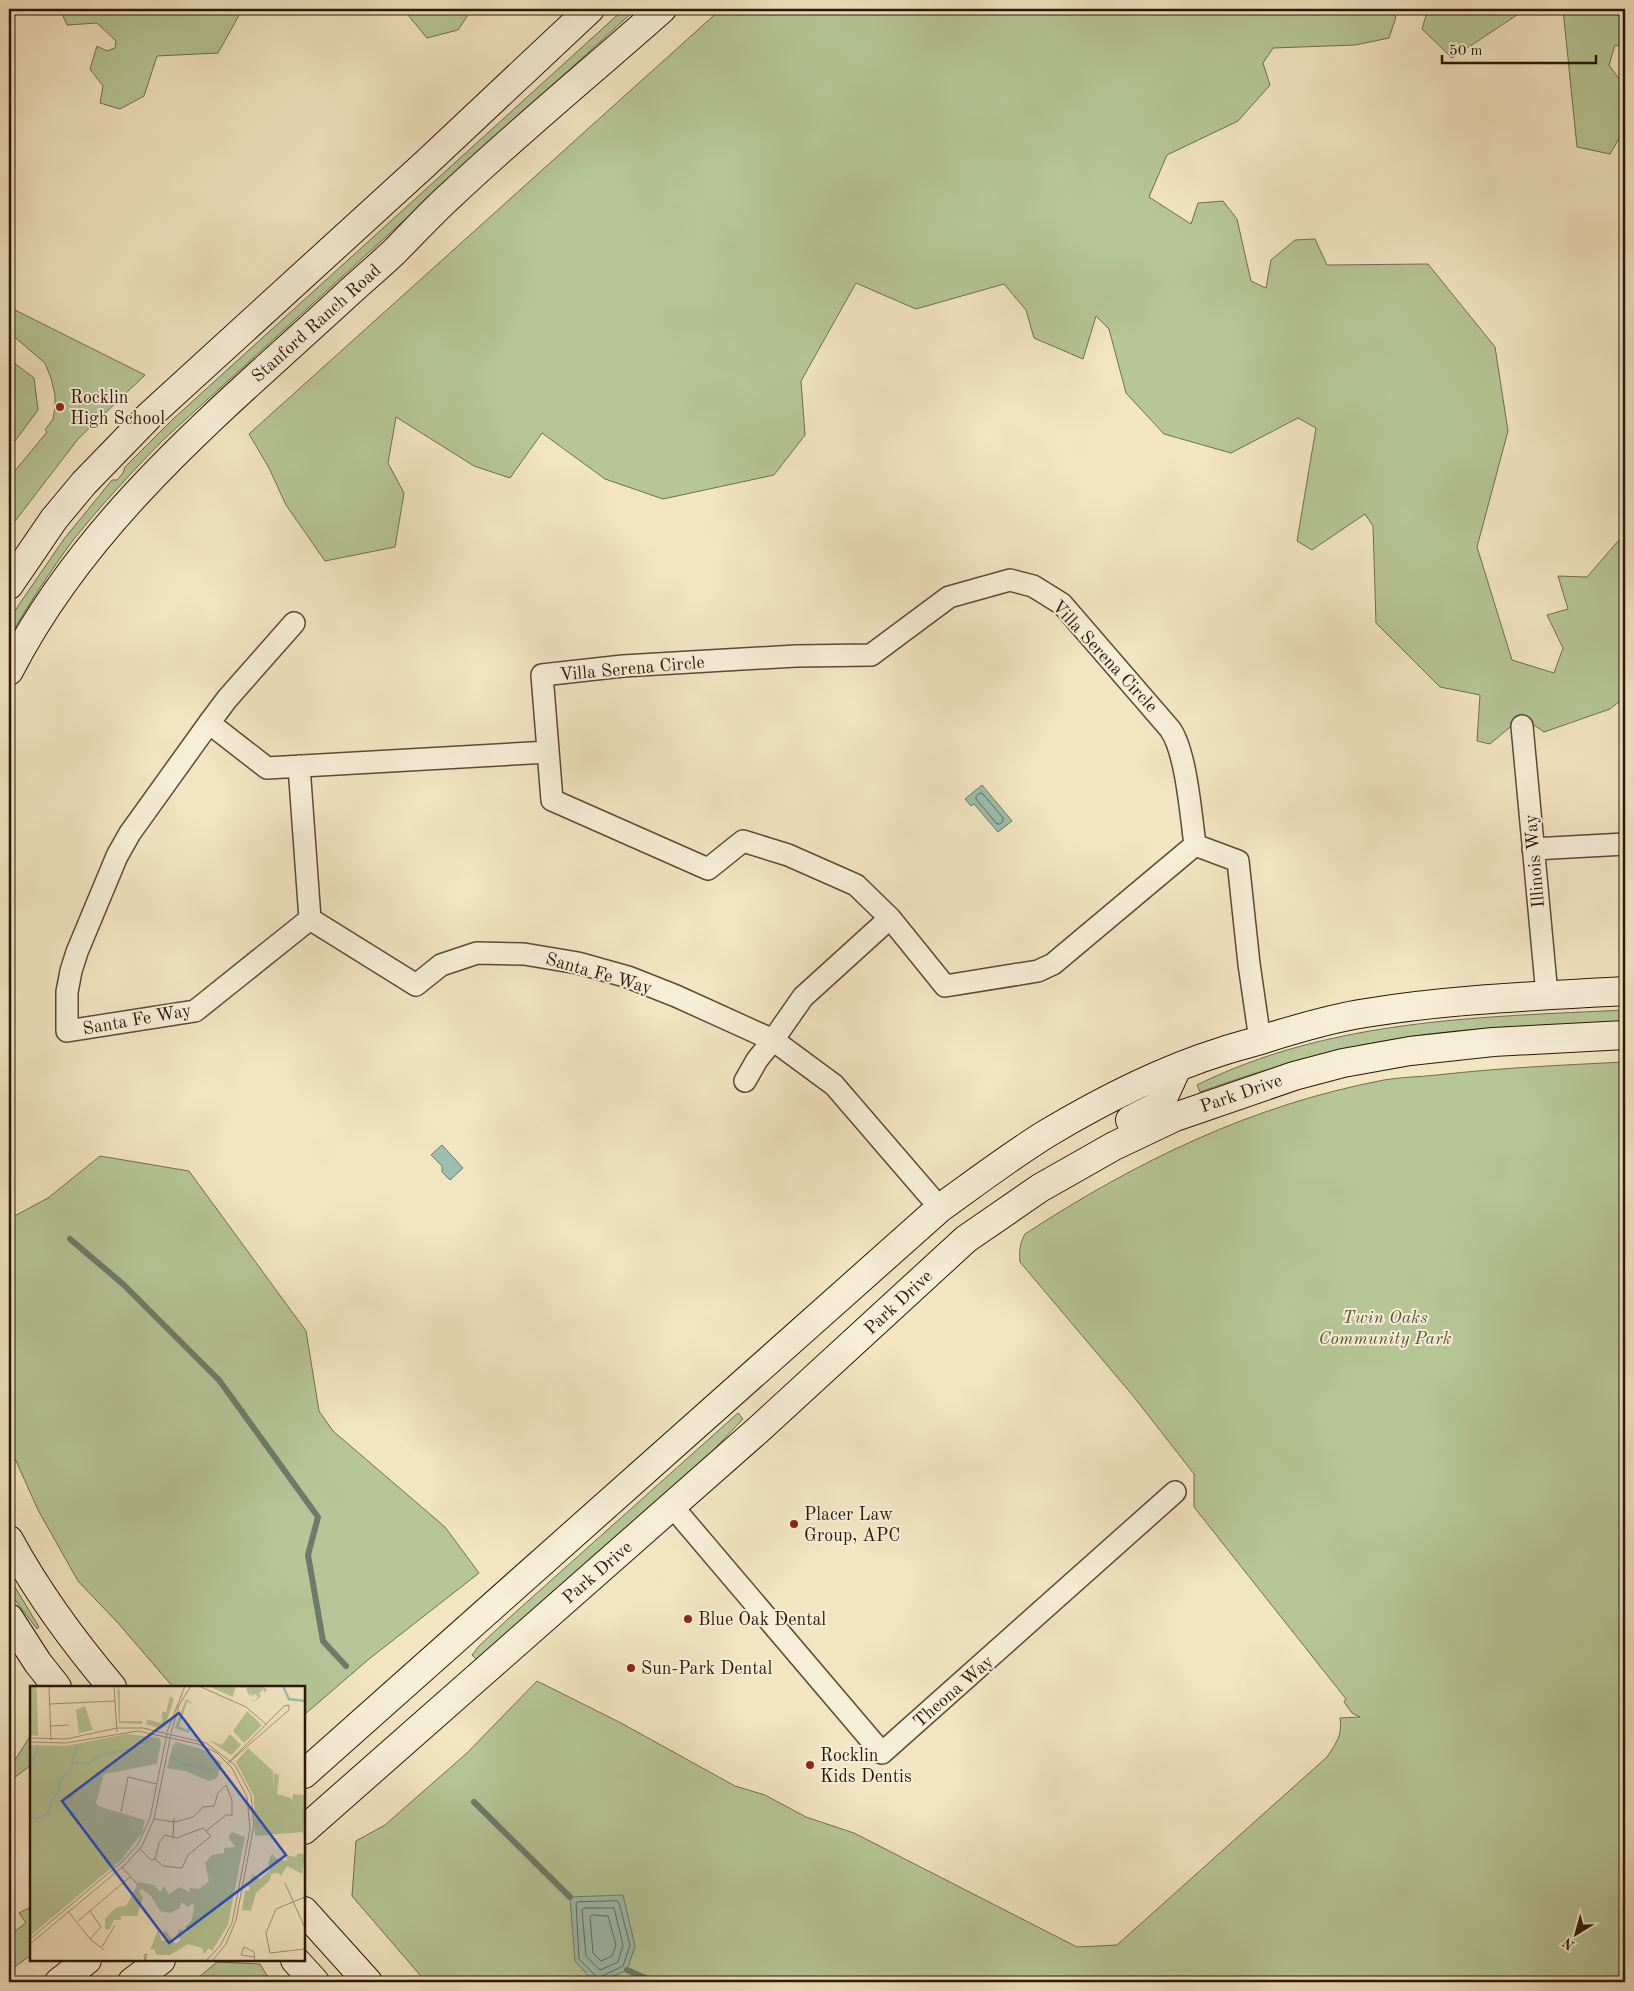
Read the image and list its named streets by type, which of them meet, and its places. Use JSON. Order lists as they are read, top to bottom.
{
  "streets": {
    "main road": ["Stanford Ranch Road", "Park Drive"],
    "street": [
      "Villa Serena Circle",
      "Illinois Way",
      "Santa Fe Way",
      "Theona Way"
    ]
  },
  "crossings": [
    ["Park Drive", "Theona Way"]
  ],
  "parks": ["Twin Oaks Community Park"],
  "places": [
    "Rocklin High School",
    "Placer Law Group, APC",
    "Blue Oak Dental",
    "Sun-Park Dental",
    "Rocklin Kids Dentis"
  ],
  "scale_bar": "50 m",
  "north": "bottom left"
}
